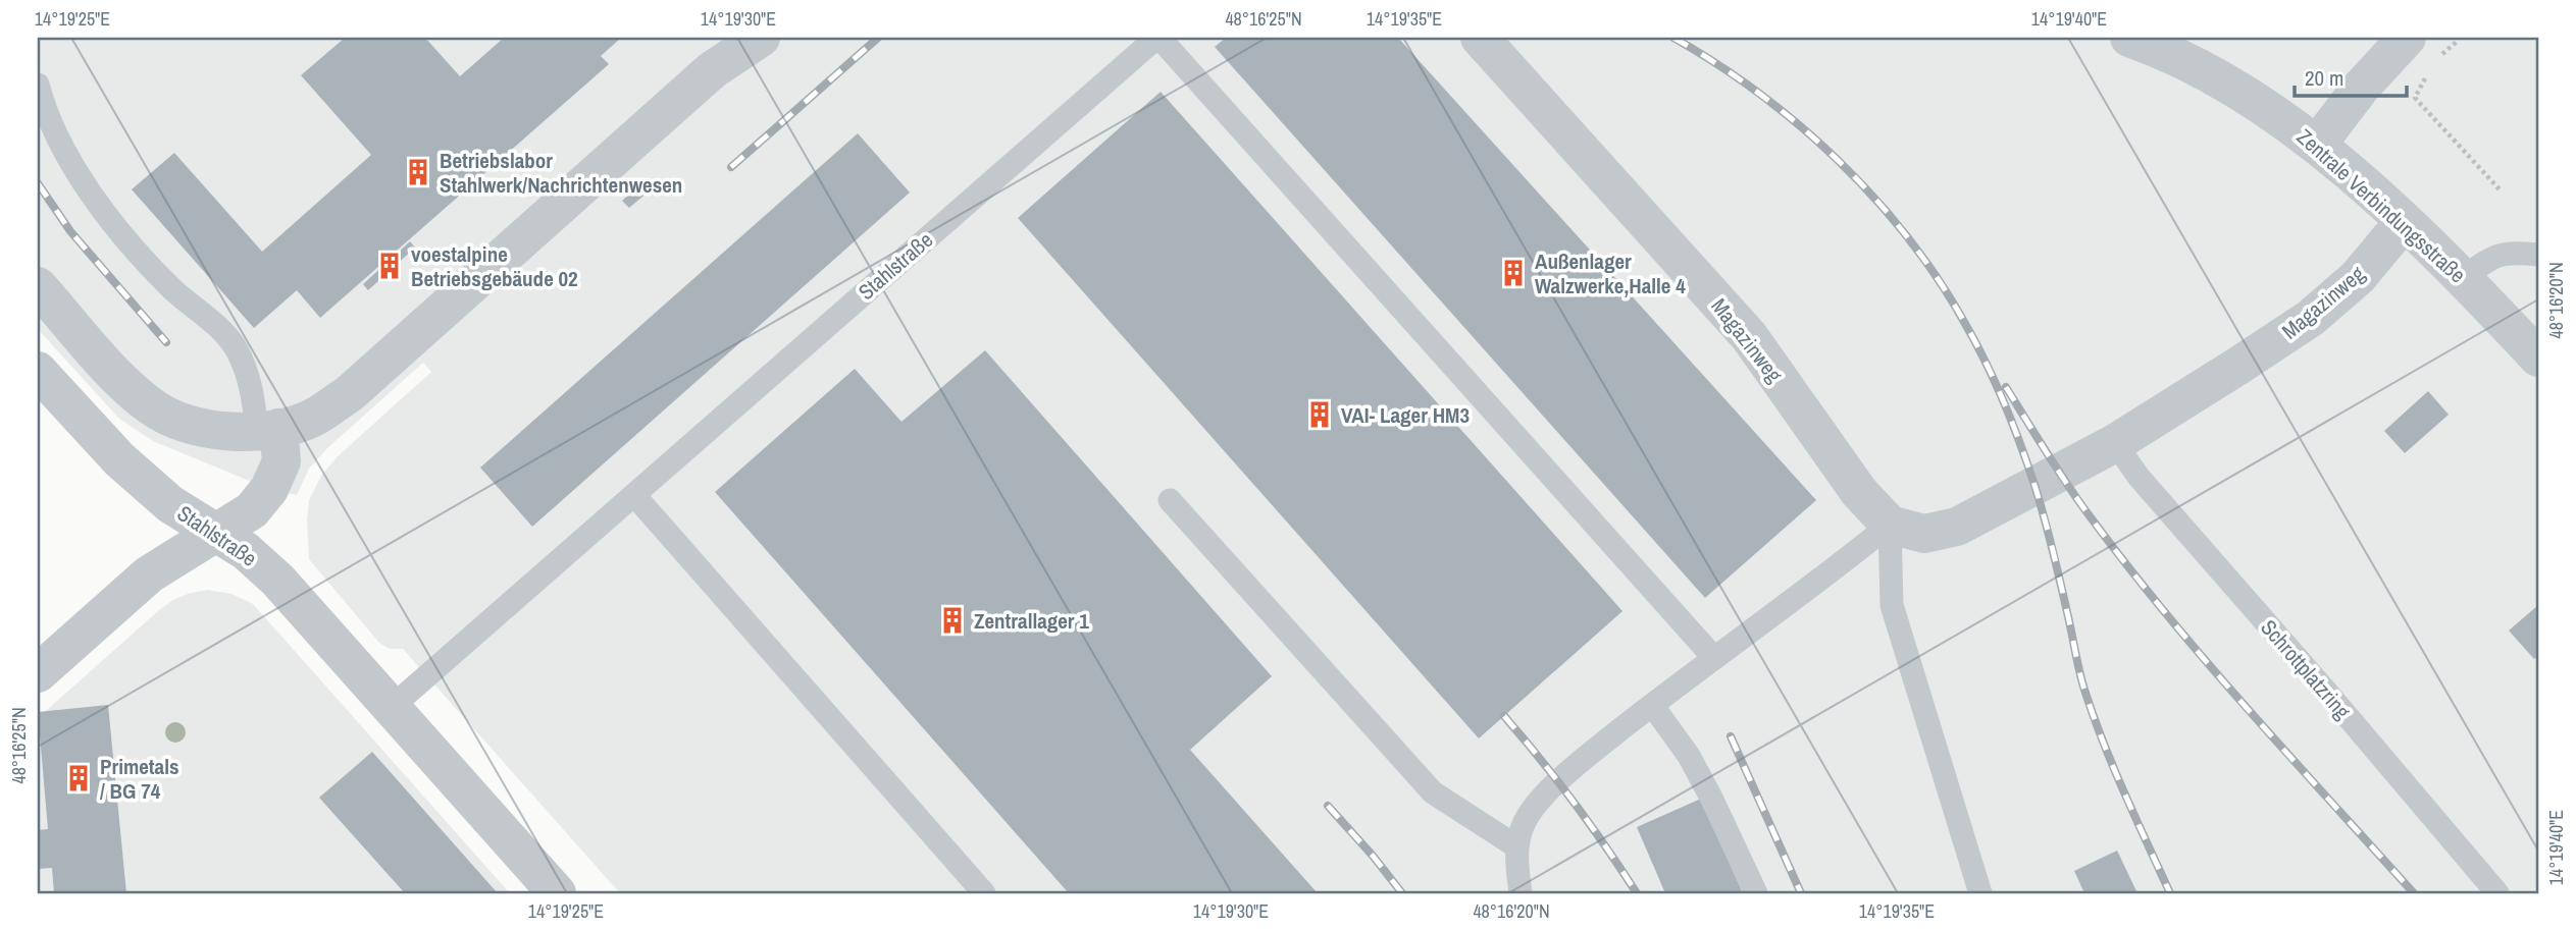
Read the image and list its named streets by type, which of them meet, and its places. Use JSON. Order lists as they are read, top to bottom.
{
  "streets": {
    "street": ["Zentrale Verbindungsstraße", "Stahlstraße", "Magazinweg"],
    "lane": ["Schrottplatzring"]
  },
  "crossings": [
    ["Zentrale Verbindungsstraße", "Magazinweg"],
    ["Magazinweg", "Schrottplatzring"]
  ],
  "places": {
    "building": [
      "Betriebslabor Stahlwerk/Nachrichtenwesen",
      "voestalpine Betriebsgebäude 02",
      "Außenlager Walzwerke,Halle 4",
      "VAI- Lager HM3",
      "Zentrallager 1",
      "Primetals / BG 74"
    ]
  },
  "scale_bar": "20 m",
  "coordinates": [
    "14°19'25\"E",
    "14°19'30\"E",
    "48°16'25\"N",
    "14°19'35\"E",
    "14°19'40\"E",
    "48°16'20\"N"
  ]
}
